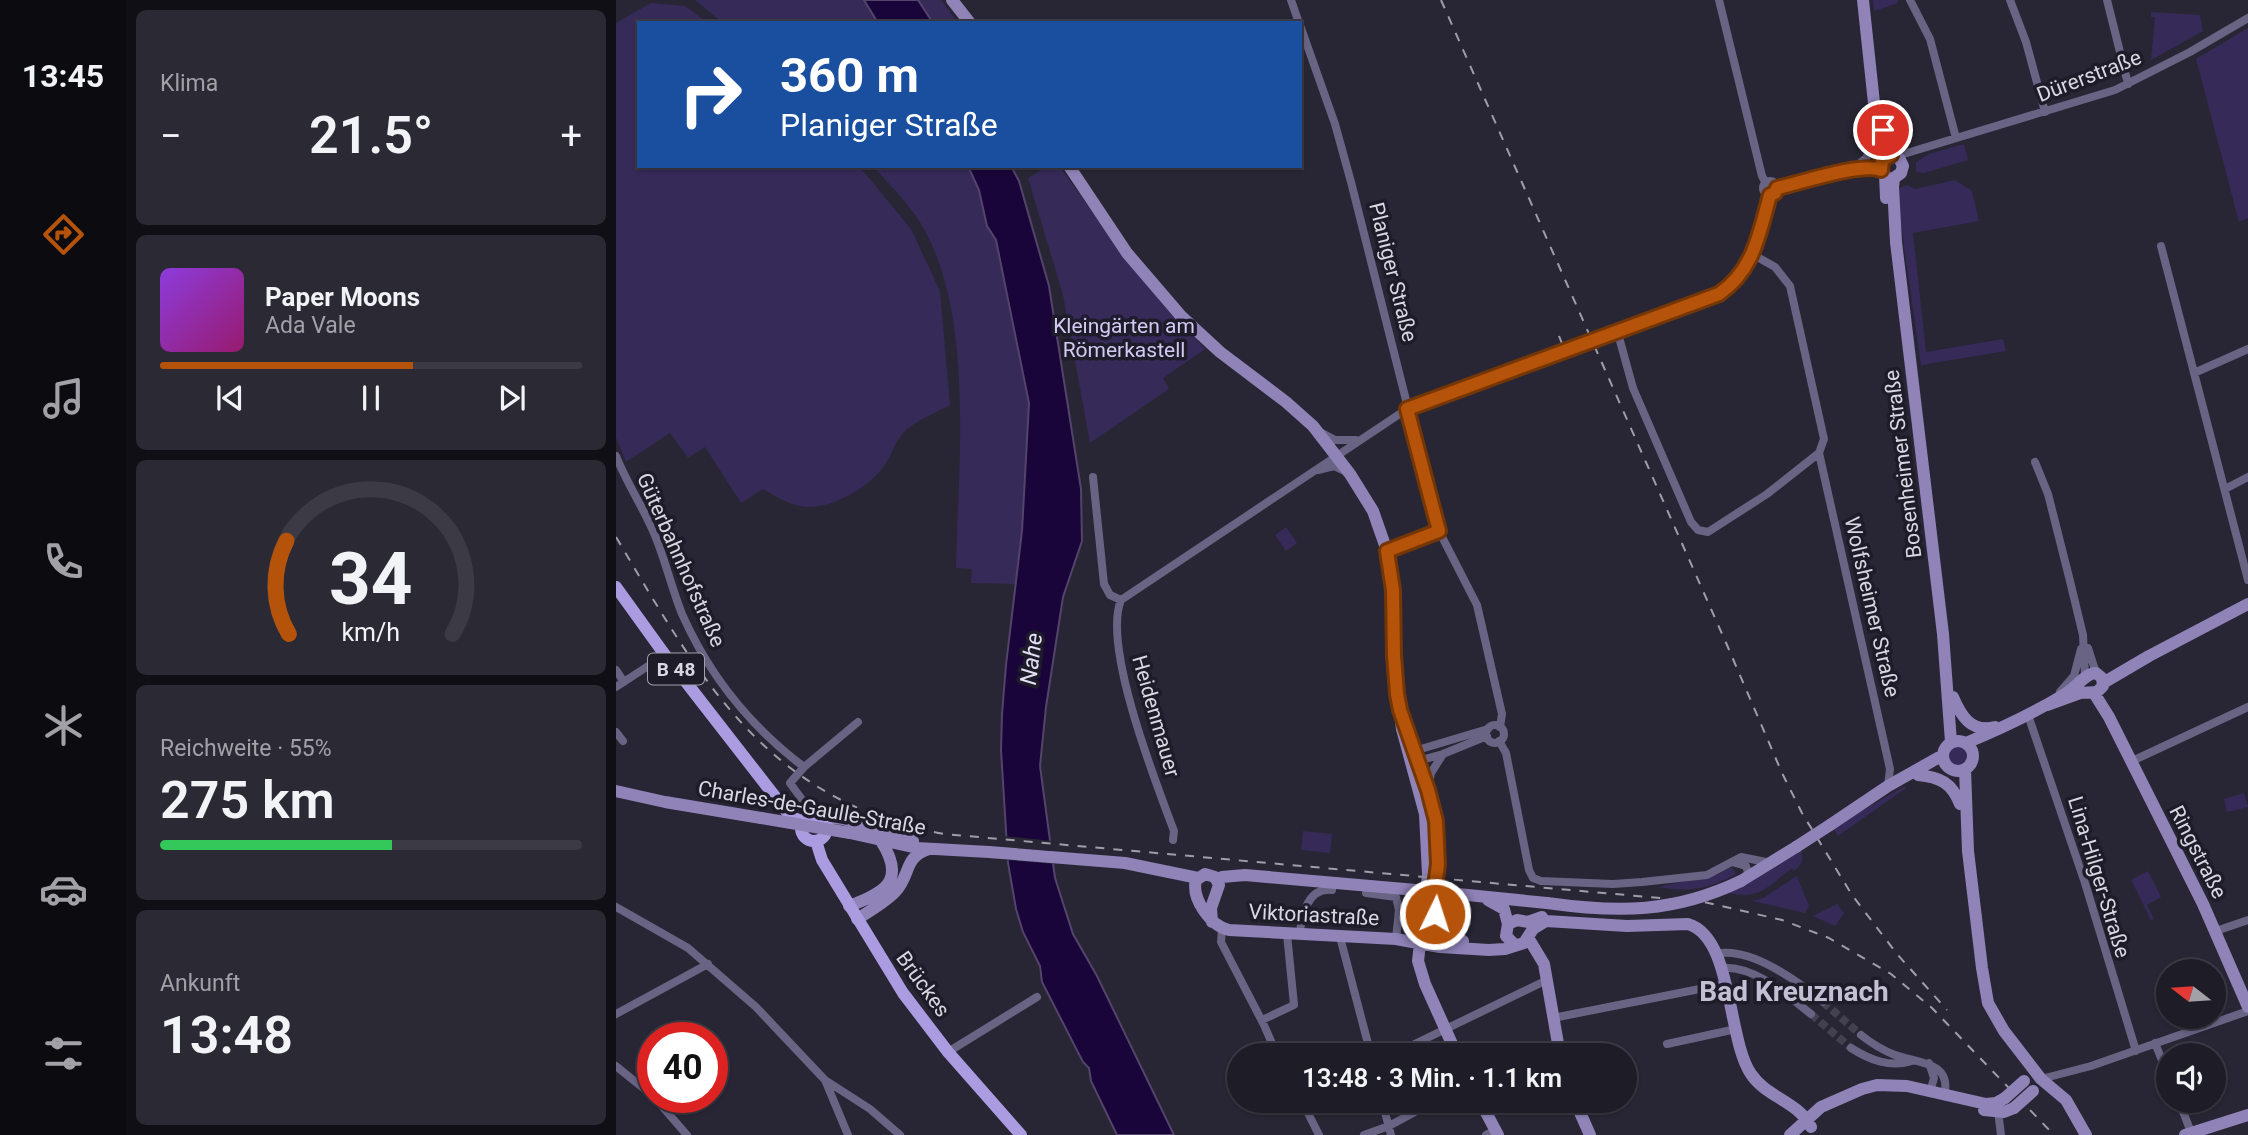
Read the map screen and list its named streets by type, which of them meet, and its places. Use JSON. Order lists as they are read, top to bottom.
{
  "streets": {
    "main road": ["B 48", "Brückes"],
    "street": [
      "Dürerstraße",
      "Planiger Straße",
      "Bosenheimer Straße",
      "Güterbahnhofstraße",
      "Wolfsheimer Straße",
      "Heidenmauer",
      "Charles-de-Gaulle-Straße",
      "Ringstraße",
      "Lina-Hilger-Straße",
      "Viktoriastraße"
    ]
  },
  "crossings": [
    ["Dürerstraße", "Bosenheimer Straße"],
    ["B 48", "Brückes"]
  ],
  "districts": ["Bad Kreuznach"],
  "water": ["Nahe"],
  "parks": ["Kleingärten am Römerkastell"],
  "north": "left",
  "page": {
    "tabs": "13:45",
    "tile": [
      "Klima",
      ["Reichweite · 55%", "275 km"],
      ["Ankunft", "13:48"]
    ],
    "turn": ["360 m", "Planiger Straße"],
    "heat": ["−", "21.5°", "+"],
    "song": ["Paper Moons", "Ada Vale"],
    "limit": "40",
    "trip": "13:48 · 3 Min. · 1.1 km",
    "gauge": ["34", "km/h"]
  }
}
